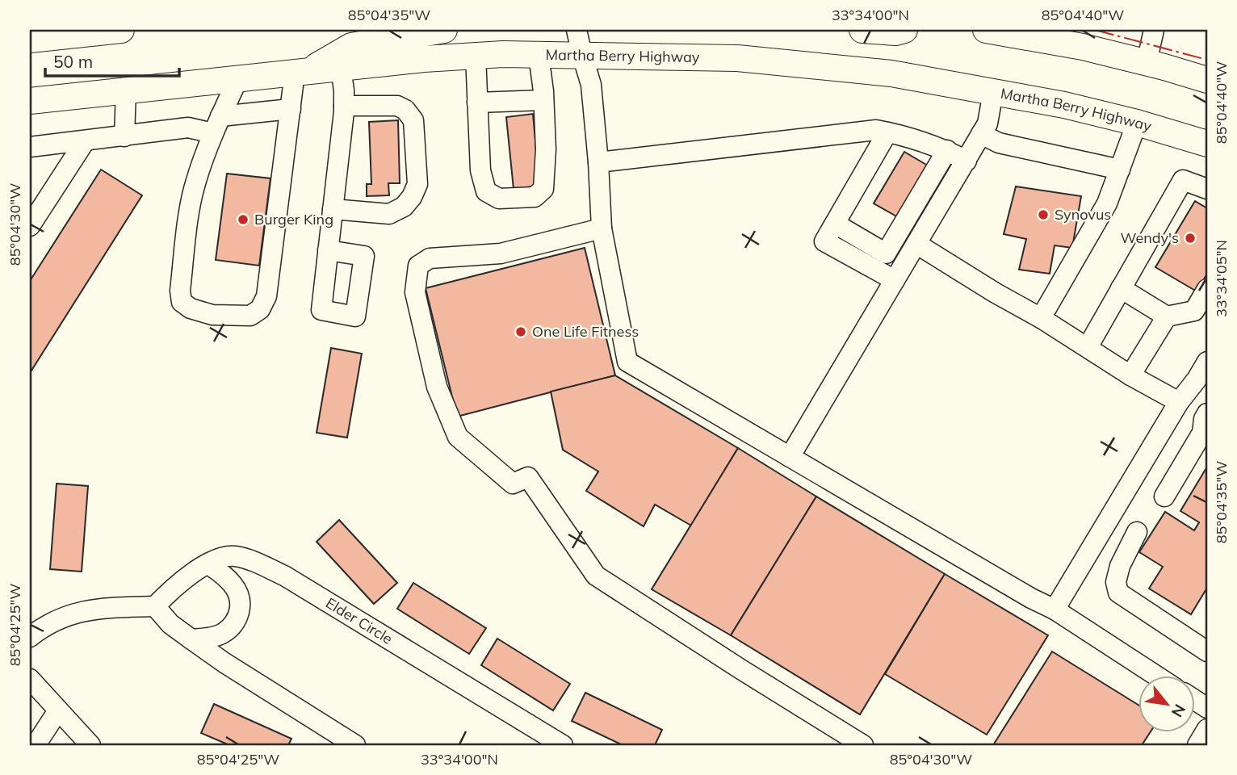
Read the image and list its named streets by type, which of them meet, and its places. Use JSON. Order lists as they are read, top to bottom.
{
  "streets": {
    "main road": ["Martha Berry Highway"],
    "street": ["Elder Circle"]
  },
  "places": [
    "Synovus",
    "Burger King",
    "Wendy's",
    "One Life Fitness"
  ],
  "scale_bar": "50 m",
  "north": "bottom right",
  "coordinates": [
    "85°04'35\"W",
    "33°34'00\"N",
    "85°04'40\"W",
    "85°04'30\"W",
    "33°34'05\"N",
    "85°04'25\"W"
  ]
}
